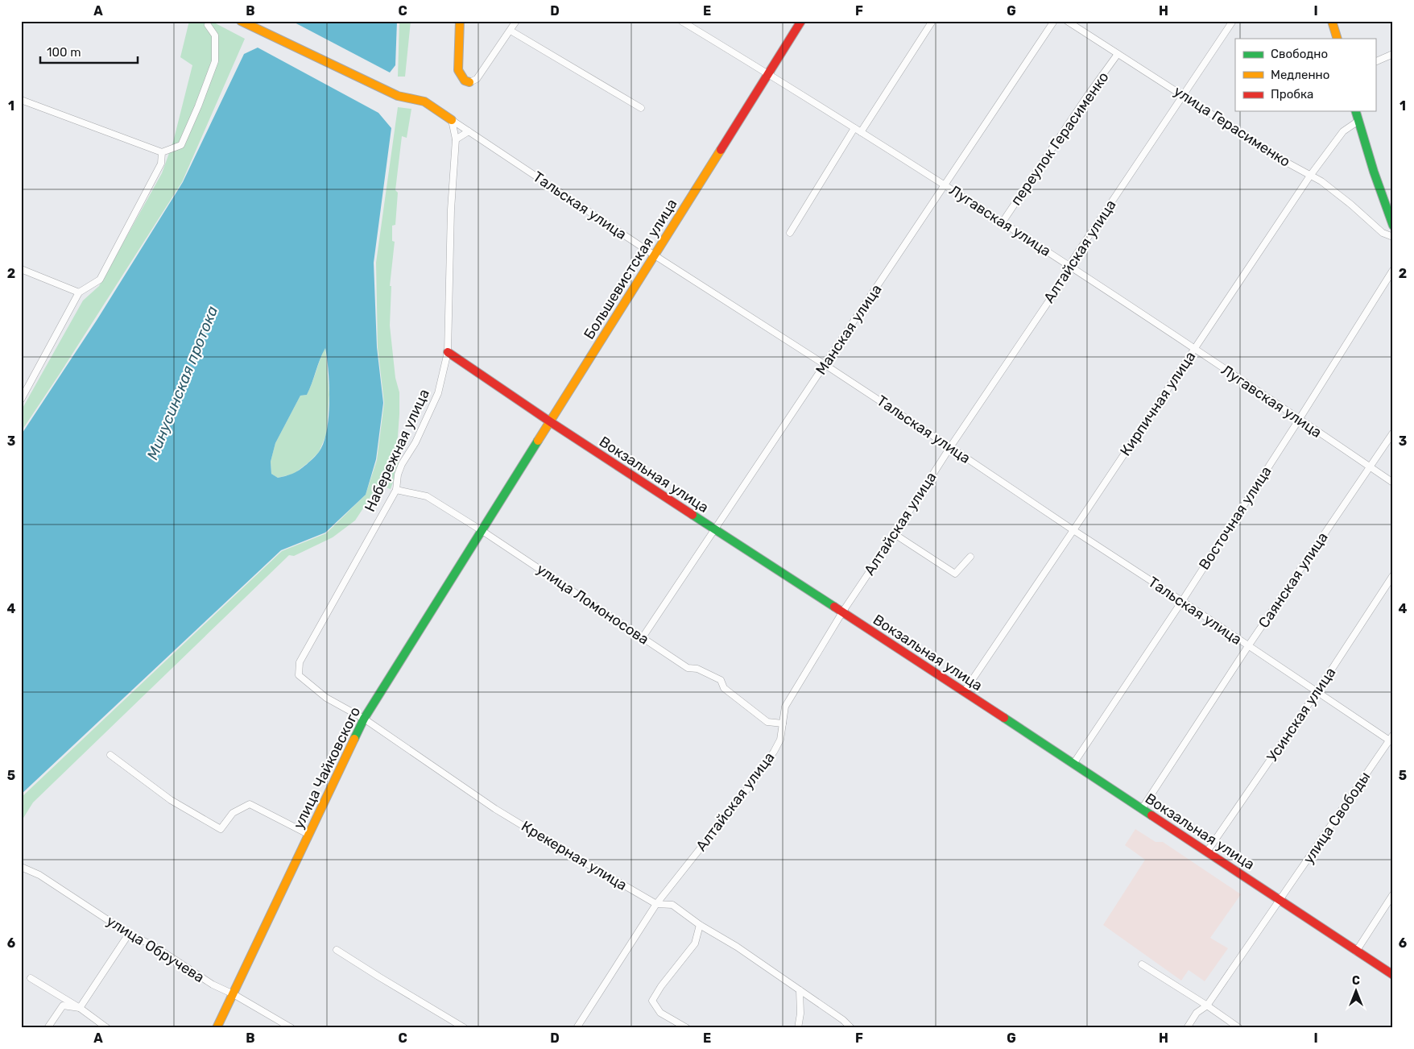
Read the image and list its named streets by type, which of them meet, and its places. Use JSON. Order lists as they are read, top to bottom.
{
  "streets": {
    "street": [
      "улица Герасименко",
      "переулок Герасименко",
      "Тальская улица",
      "Лугавская улица",
      "Алтайская улица",
      "Большевистская улица",
      "Манская улица",
      "Кирпичная улица",
      "Набережная улица",
      "Вокзальная улица",
      "Восточная улица",
      "Саянская улица",
      "улица Ломоносова",
      "Усинская улица",
      "улица Чайковского",
      "улица Свободы",
      "Крекерная улица",
      "улица Обручева"
    ]
  },
  "crossings": [
    ["улица Герасименко", "переулок Герасименко"],
    ["улица Герасименко", "Алтайская улица"],
    ["улица Герасименко", "Кирпичная улица"],
    ["переулок Герасименко", "Лугавская улица"],
    ["Тальская улица", "Алтайская улица"],
    ["Тальская улица", "Большевистская улица"],
    ["Тальская улица", "Манская улица"],
    ["Тальская улица", "Кирпичная улица"],
    ["Тальская улица", "Набережная улица"],
    ["Тальская улица", "Восточная улица"],
    ["Тальская улица", "Саянская улица"],
    ["Тальская улица", "Усинская улица"],
    ["Тальская улица", "улица Свободы"],
    ["Лугавская улица", "Алтайская улица"],
    ["Лугавская улица", "Большевистская улица"],
    ["Лугавская улица", "Манская улица"],
    ["Лугавская улица", "Кирпичная улица"],
    ["Лугавская улица", "Восточная улица"],
    ["Лугавская улица", "Саянская улица"],
    ["Алтайская улица", "Вокзальная улица"],
    ["Алтайская улица", "улица Ломоносова"],
    ["Алтайская улица", "Крекерная улица"],
    ["Большевистская улица", "Вокзальная улица"],
    ["Большевистская улица", "улица Ломоносова"],
    ["Большевистская улица", "улица Чайковского"],
    ["Манская улица", "Вокзальная улица"],
    ["Манская улица", "улица Ломоносова"],
    ["Кирпичная улица", "Вокзальная улица"],
    ["Набережная улица", "Вокзальная улица"],
    ["Набережная улица", "улица Ломоносова"],
    ["Набережная улица", "Крекерная улица"],
    ["Вокзальная улица", "Восточная улица"],
    ["Вокзальная улица", "Саянская улица"],
    ["Вокзальная улица", "Усинская улица"],
    ["Вокзальная улица", "улица Свободы"],
    ["улица Ломоносова", "улица Чайковского"],
    ["улица Чайковского", "Крекерная улица"],
    ["улица Чайковского", "улица Обручева"]
  ],
  "water": ["Минусинская протока"],
  "legend": ["Свободно", "Медленно", "Пробка"],
  "scale_bar": "100 m",
  "north": "top",
  "grid": {
    "columns": [
      "A",
      "B",
      "C",
      "D",
      "E",
      "F",
      "G",
      "H",
      "I"
    ],
    "rows": [
      "1",
      "2",
      "3",
      "4",
      "5",
      "6"
    ]
  }
}
